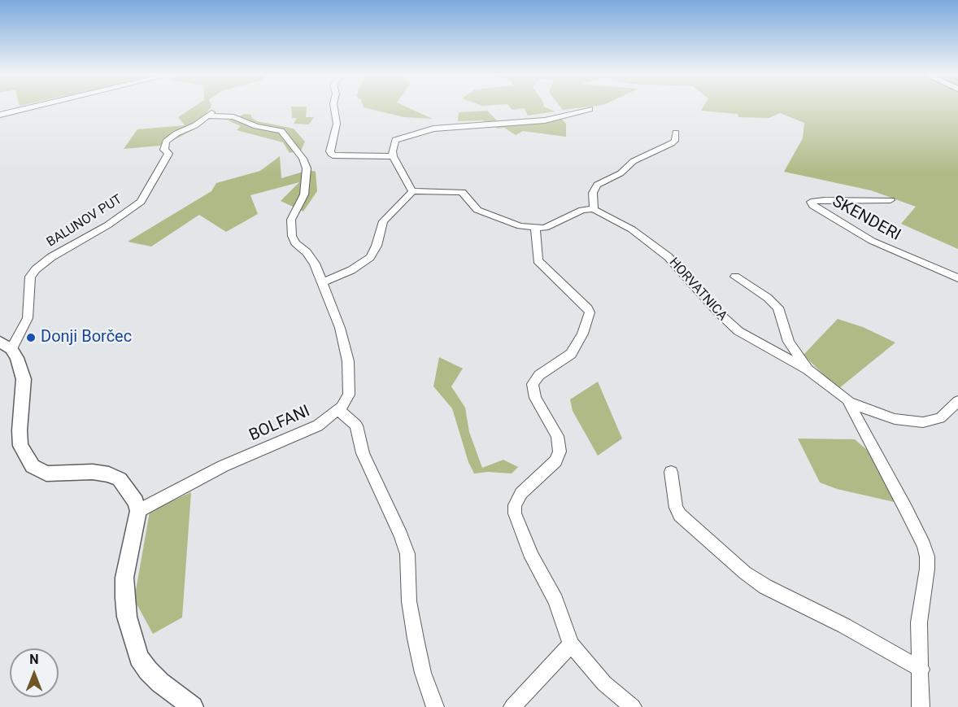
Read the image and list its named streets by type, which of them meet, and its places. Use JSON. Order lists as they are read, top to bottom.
{
  "streets": {
    "street": [
      "SKENDERI",
      "BALUNOV PUT",
      "HORVATNICA",
      "BOLFANI"
    ]
  },
  "crossings": [
    ["BALUNOV PUT", "BOLFANI"]
  ],
  "places": ["Donji Borčec"],
  "north": "top"
}
